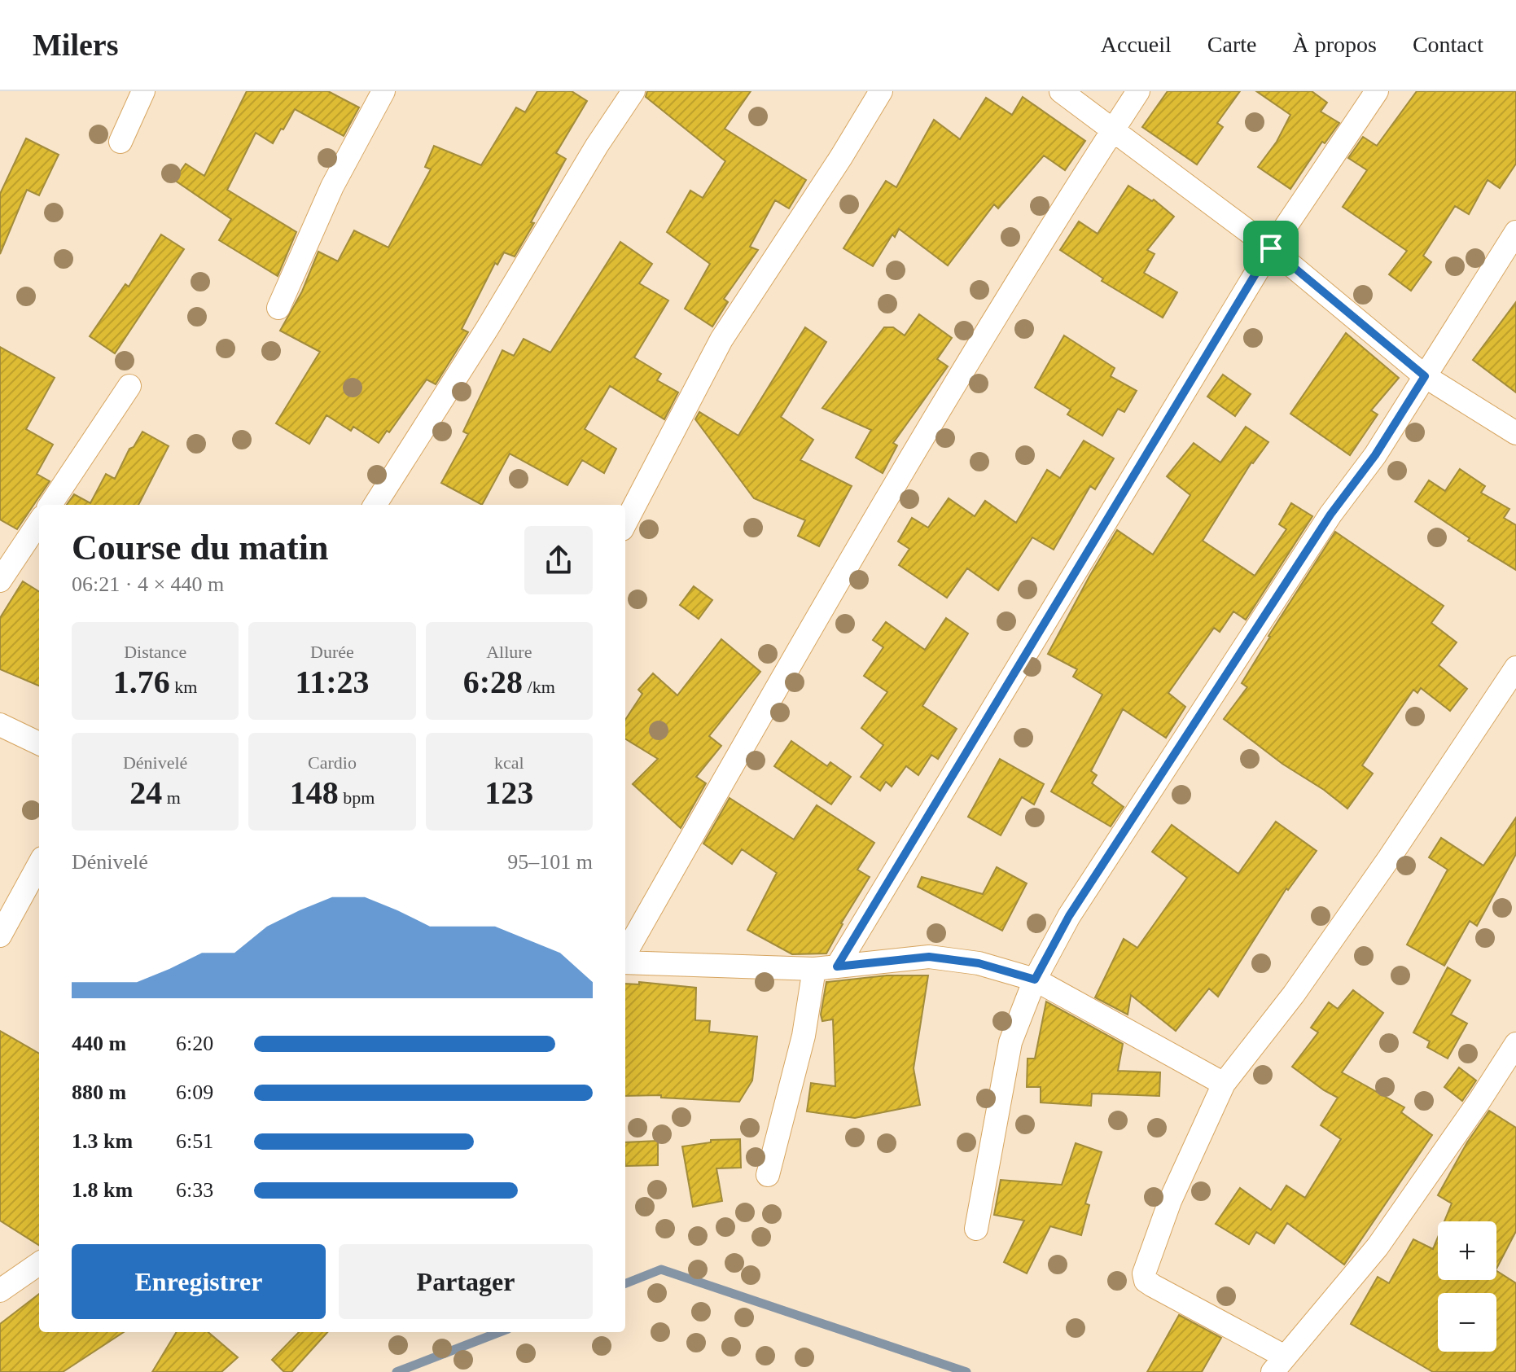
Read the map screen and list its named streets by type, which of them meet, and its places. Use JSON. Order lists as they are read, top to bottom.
{
  "page": {
    "header": "Milers",
    "nav": [
      "Accueil",
      "Carte",
      "À propos",
      "Contact"
    ],
    "heading": ["Course du matin", "06:21 · 4 × 440 m"],
    "stats": [
      ["Distance", "1.76 km"],
      ["Durée", "11:23"],
      ["Allure", "6:28 /km"],
      ["Dénivelé", "24 m"],
      ["Cardio", "148 bpm"],
      ["kcal", "123"]
    ],
    "chart": ["Dénivelé", "95–101 m"],
    "list": [
      {
        "name": "440 m",
        "note": "6:20"
      },
      {
        "name": "880 m",
        "note": "6:09"
      },
      {
        "name": "1.3 km",
        "note": "6:51"
      },
      {
        "name": "1.8 km",
        "note": "6:33"
      }
    ],
    "map_buttons": ["+", "−"],
    "buttons": ["Enregistrer", "Partager"]
  }
}
